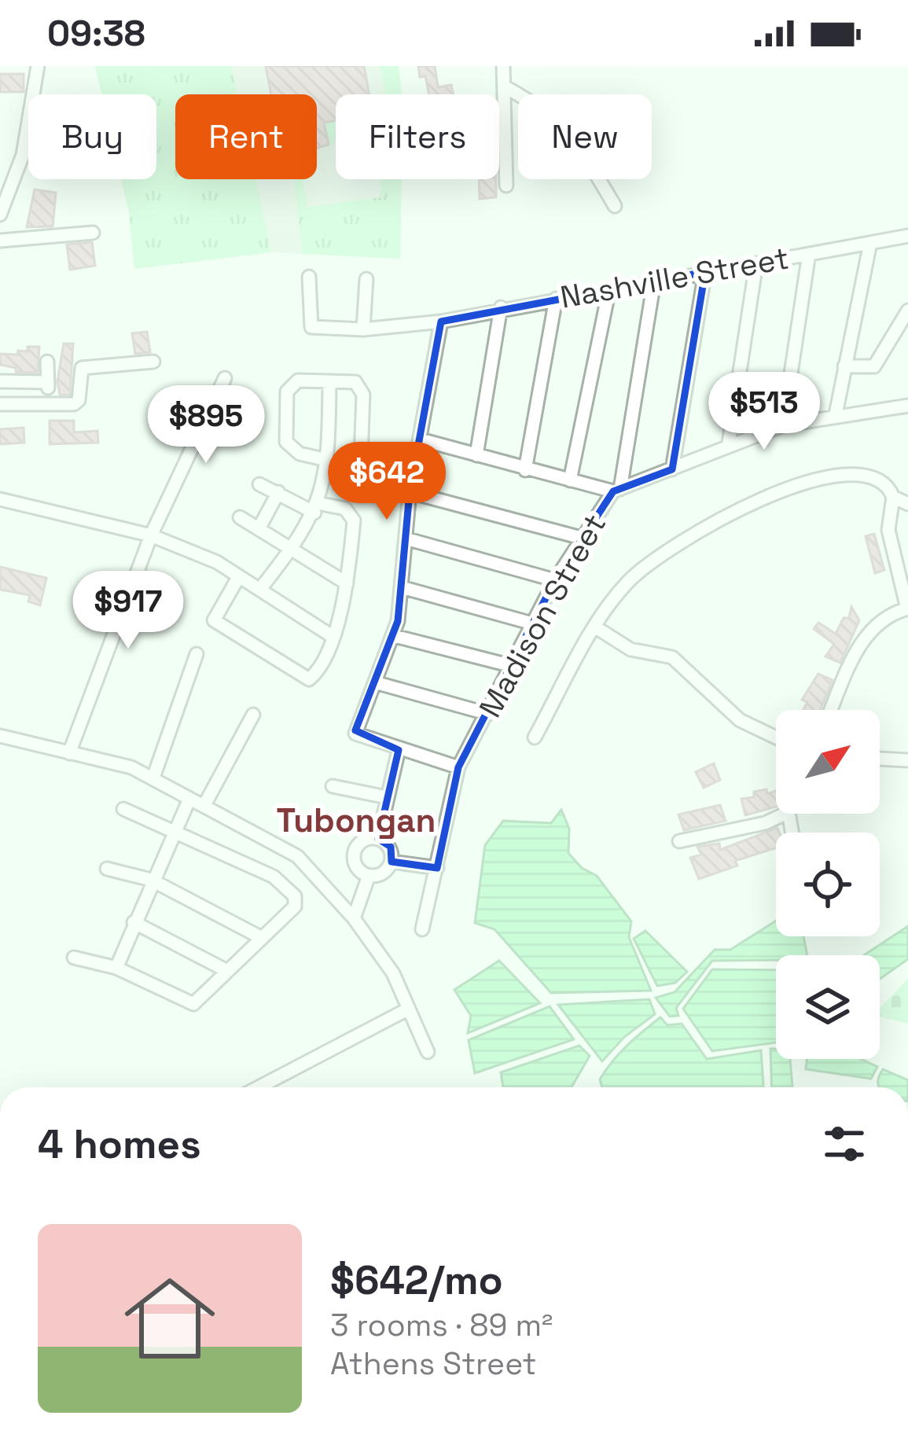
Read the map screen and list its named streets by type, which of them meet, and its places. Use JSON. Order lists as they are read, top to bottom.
{
  "streets": {
    "street": ["Nashville Street", "Madison Street"]
  },
  "districts": ["Tubongan"],
  "north": "top right",
  "page": {
    "status": "09:38",
    "chip": [
      "Buy",
      "Rent",
      "Filters",
      "New"
    ],
    "price": [
      "$513",
      "$895",
      "$642",
      "$917"
    ],
    "heading": "4 homes",
    "list": [
      {
        "name": "$642/mo",
        "note": "3 rooms · 89 m² · Athens Street"
      }
    ]
  }
}
